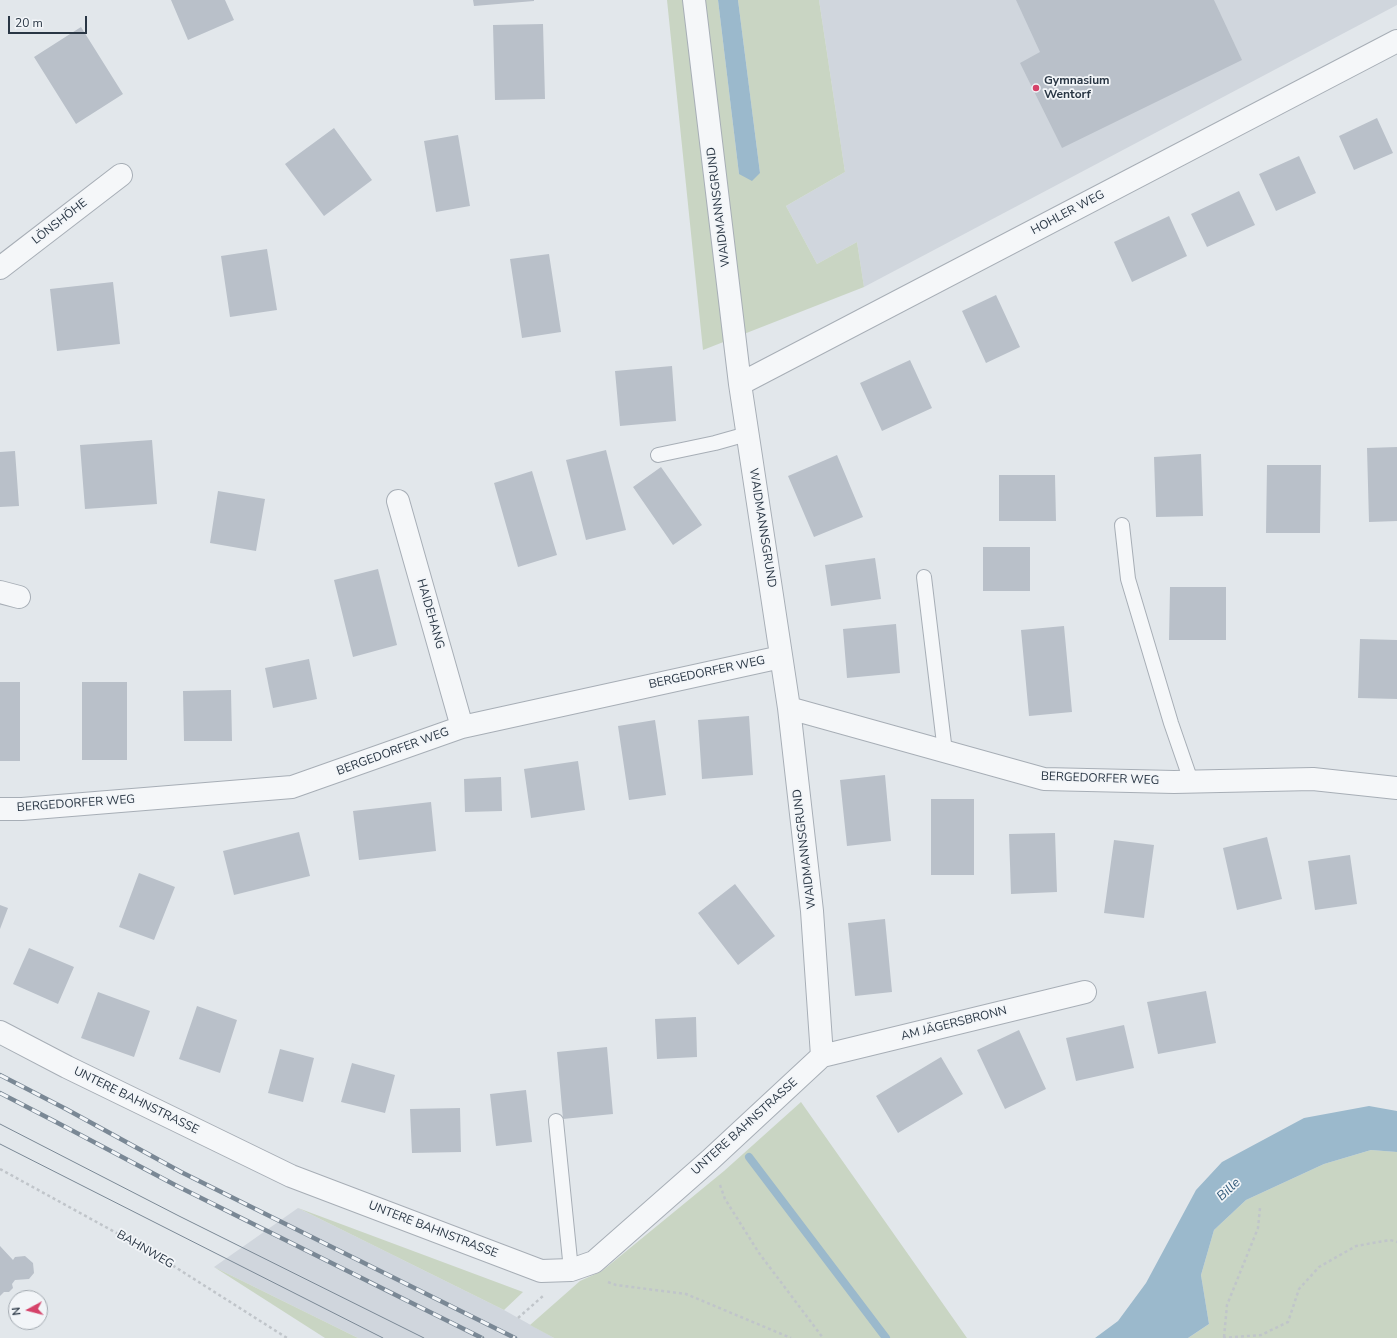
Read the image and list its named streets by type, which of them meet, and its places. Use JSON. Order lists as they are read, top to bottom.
{
  "streets": {
    "street": [
      "WAIDMANNSGRUND",
      "HOHLER WEG",
      "LÖNSHÖHE",
      "HAIDEHANG",
      "BERGEDORFER WEG",
      "AM JÄGERSBRONN",
      "UNTERE BAHNSTRASSE"
    ],
    "path": ["BAHNWEG"]
  },
  "crossings": [
    ["WAIDMANNSGRUND", "HOHLER WEG"],
    ["WAIDMANNSGRUND", "BERGEDORFER WEG"],
    ["WAIDMANNSGRUND", "AM JÄGERSBRONN"],
    ["WAIDMANNSGRUND", "UNTERE BAHNSTRASSE"],
    ["HAIDEHANG", "BERGEDORFER WEG"],
    ["AM JÄGERSBRONN", "UNTERE BAHNSTRASSE"]
  ],
  "water": ["Bille"],
  "places": ["Gymnasium Wentorf"],
  "scale_bar": "20 m",
  "north": "left"
}
